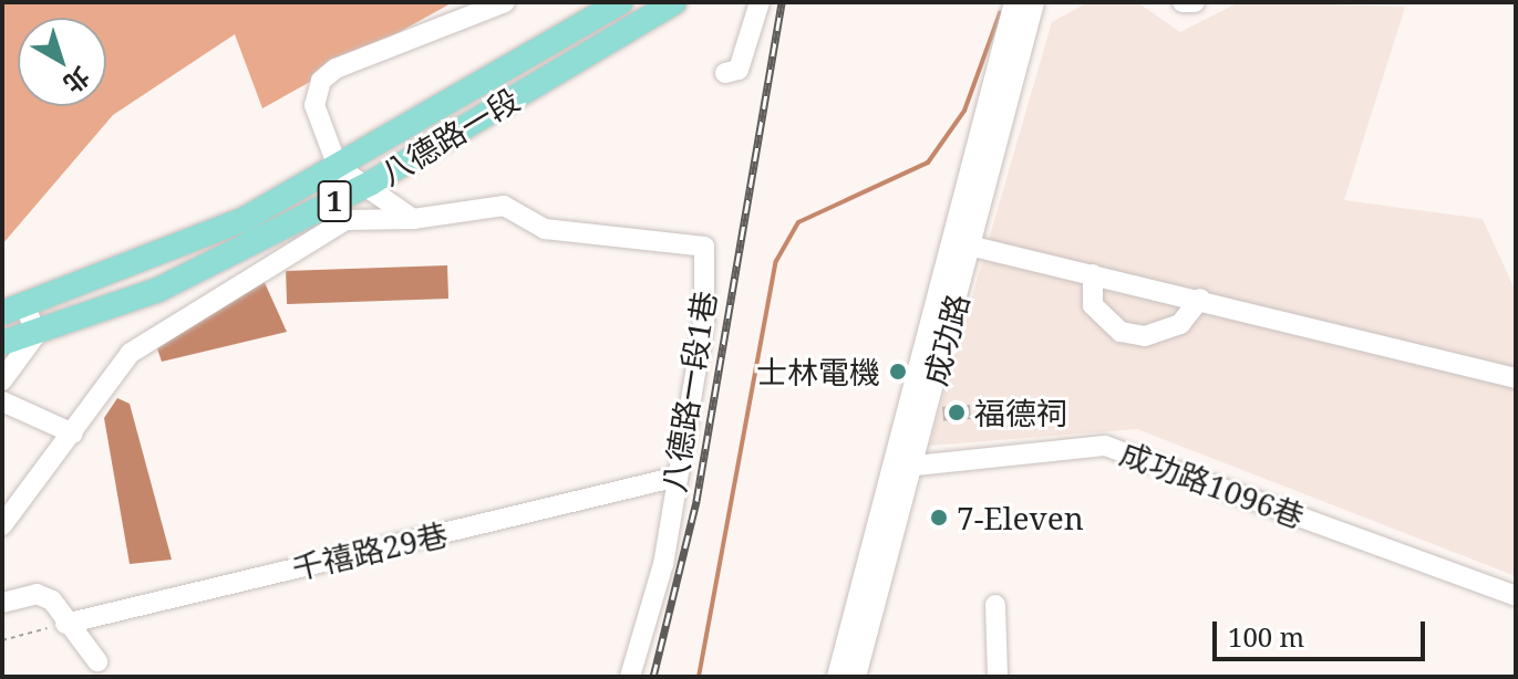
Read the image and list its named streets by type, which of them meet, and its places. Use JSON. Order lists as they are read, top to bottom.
{
  "streets": {
    "main road": ["八德路一段", "1"],
    "street": [
      "成功路",
      "八德路一段1巷",
      "成功路1096巷",
      "千禧路29巷"
    ]
  },
  "crossings": [
    ["成功路", "成功路1096巷"],
    ["八德路一段1巷", "千禧路29巷"]
  ],
  "places": ["士林電機", "福德祠", "7-Eleven"],
  "scale_bar": "100 m",
  "north": "bottom right"
}
